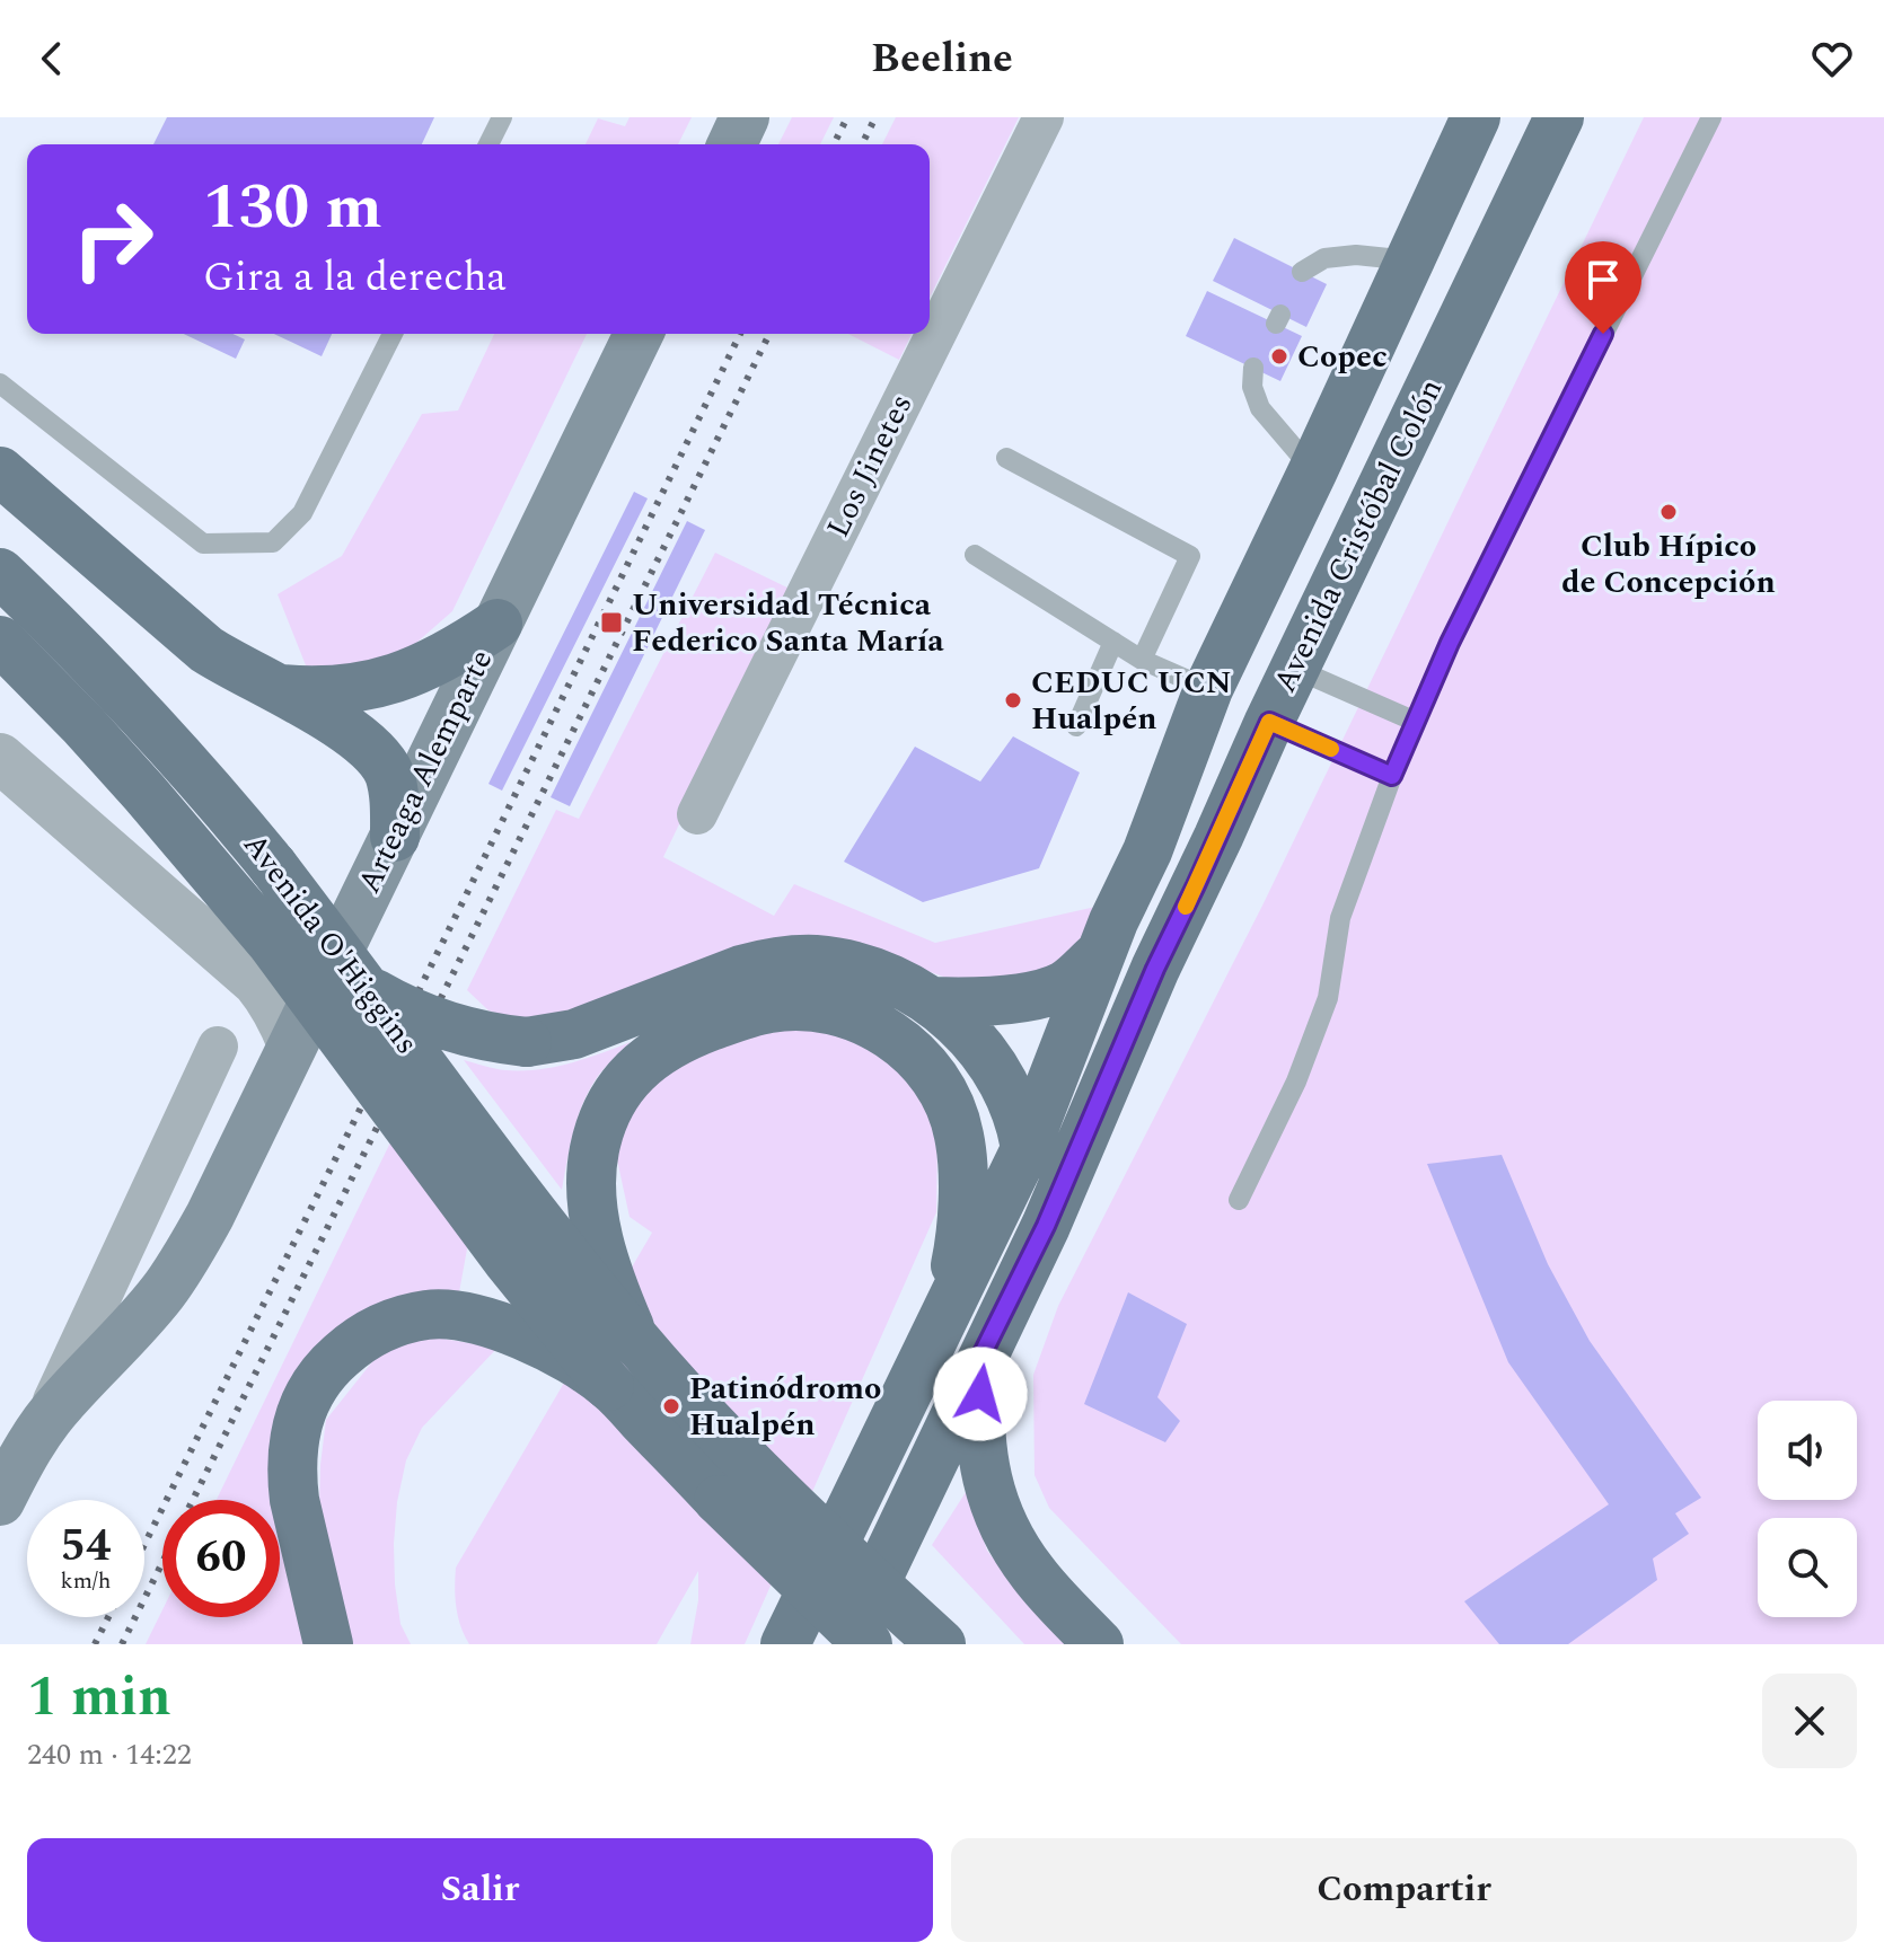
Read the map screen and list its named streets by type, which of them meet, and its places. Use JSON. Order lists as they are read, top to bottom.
{
  "streets": {
    "main road": ["Avenida Cristóbal Colón", "Arteaga Alemparte", "Avenida O'Higgins"],
    "street": ["Los Jinetes"]
  },
  "places": {
    "other": [
      "Copec",
      "Club Hípico de Concepción",
      "CEDUC UCN Hualpén",
      "Patinódromo Hualpén"
    ],
    "transit": ["Universidad Técnica Federico Santa María"]
  },
  "page": {
    "header": "Beeline",
    "turn": ["130 m", "Gira a la derecha"],
    "speed": "54 km/h",
    "limit": "60",
    "heading": ["1 min", "240 m · 14:22"],
    "buttons": ["Salir", "Compartir"]
  }
}
